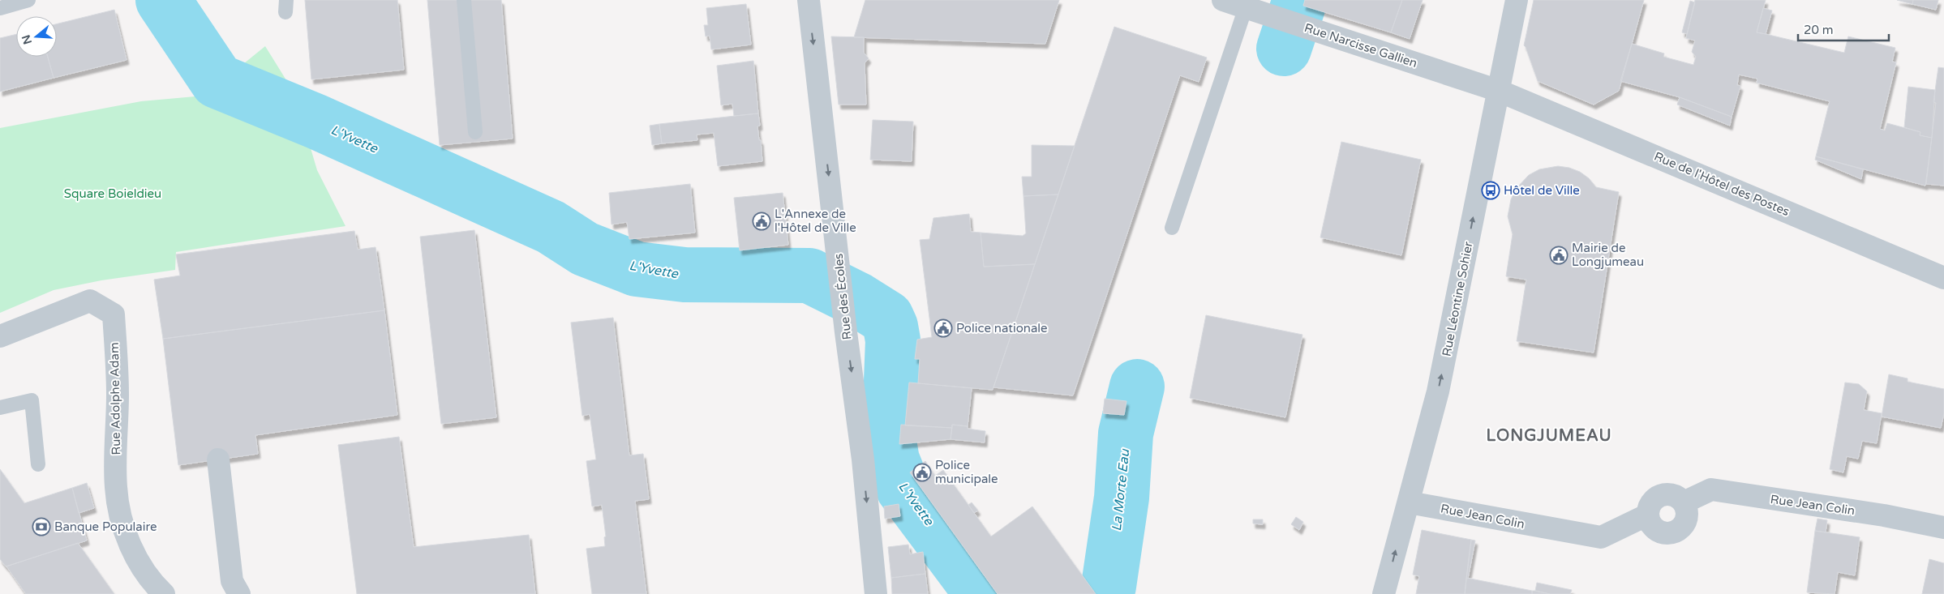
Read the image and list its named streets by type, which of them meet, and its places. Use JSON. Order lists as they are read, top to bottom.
{
  "streets": {
    "street": [
      "Rue Narcisse Gallien",
      "Rue de l'Hôtel des Postes",
      "Rue des Écoles",
      "Rue Léontine Sohier",
      "Rue Adolphe Adam",
      "Rue Jean Colin"
    ]
  },
  "crossings": [
    ["Rue Narcisse Gallien", "Rue de l'Hôtel des Postes"],
    ["Rue Narcisse Gallien", "Rue Léontine Sohier"],
    ["Rue de l'Hôtel des Postes", "Rue Léontine Sohier"],
    ["Rue Léontine Sohier", "Rue Jean Colin"]
  ],
  "one_way": ["Rue des Écoles", "Rue Léontine Sohier"],
  "districts": ["LONGJUMEAU"],
  "water": ["L'Yvette", "La Morte Eau"],
  "parks": ["Square Boieldieu"],
  "places": {
    "bus stop": ["Hôtel de Ville"],
    "public building": [
      "L'Annexe de l'Hôtel de Ville",
      "Mairie de Longjumeau",
      "Police nationale",
      "Police municipale"
    ],
    "bank": ["Banque Populaire"]
  },
  "scale_bar": "20 m",
  "north": "left"
}
